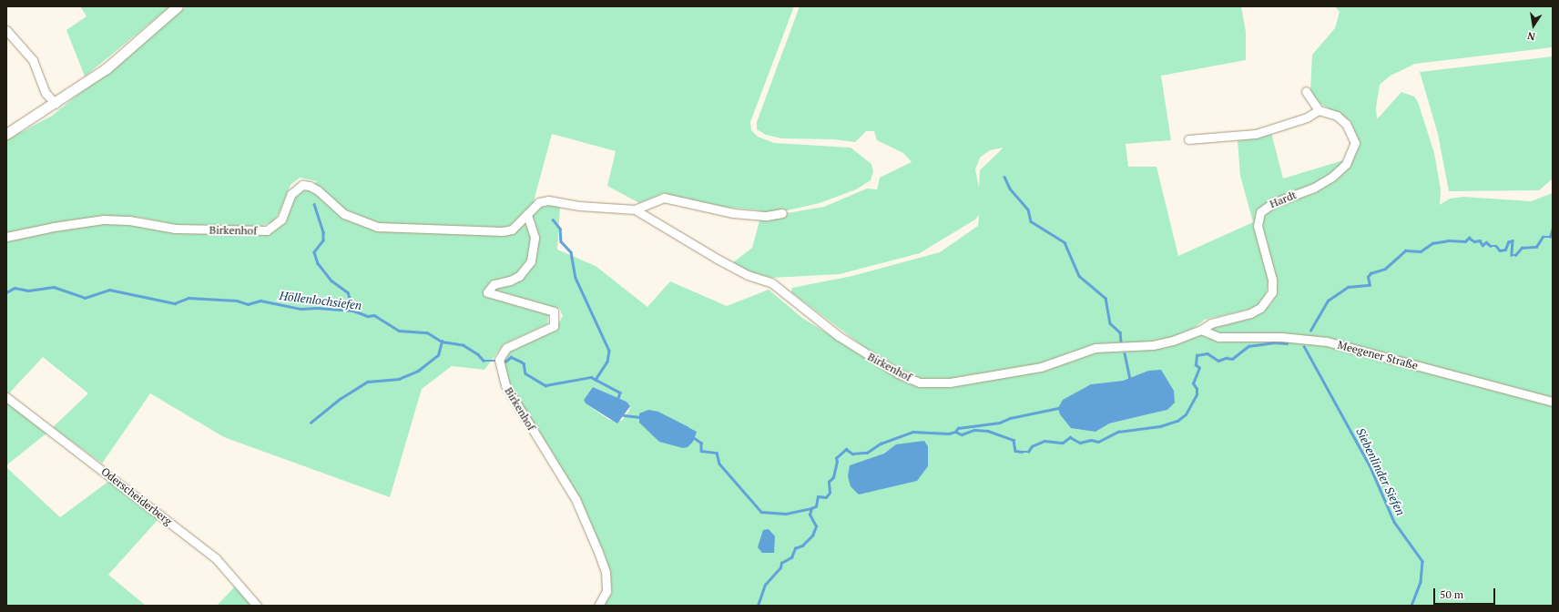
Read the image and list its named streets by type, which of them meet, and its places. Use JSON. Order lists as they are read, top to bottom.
{
  "streets": {
    "street": [
      "Hardt",
      "Birkenhof",
      "Meegener Straße",
      "Oderscheiderberg"
    ]
  },
  "crossings": [
    ["Hardt", "Birkenhof"],
    ["Hardt", "Meegener Straße"],
    ["Birkenhof", "Meegener Straße"]
  ],
  "water": ["Höllenlochsiefen", "Siebenlinder Siefen"],
  "scale_bar": "50 m",
  "north": "bottom"
}
